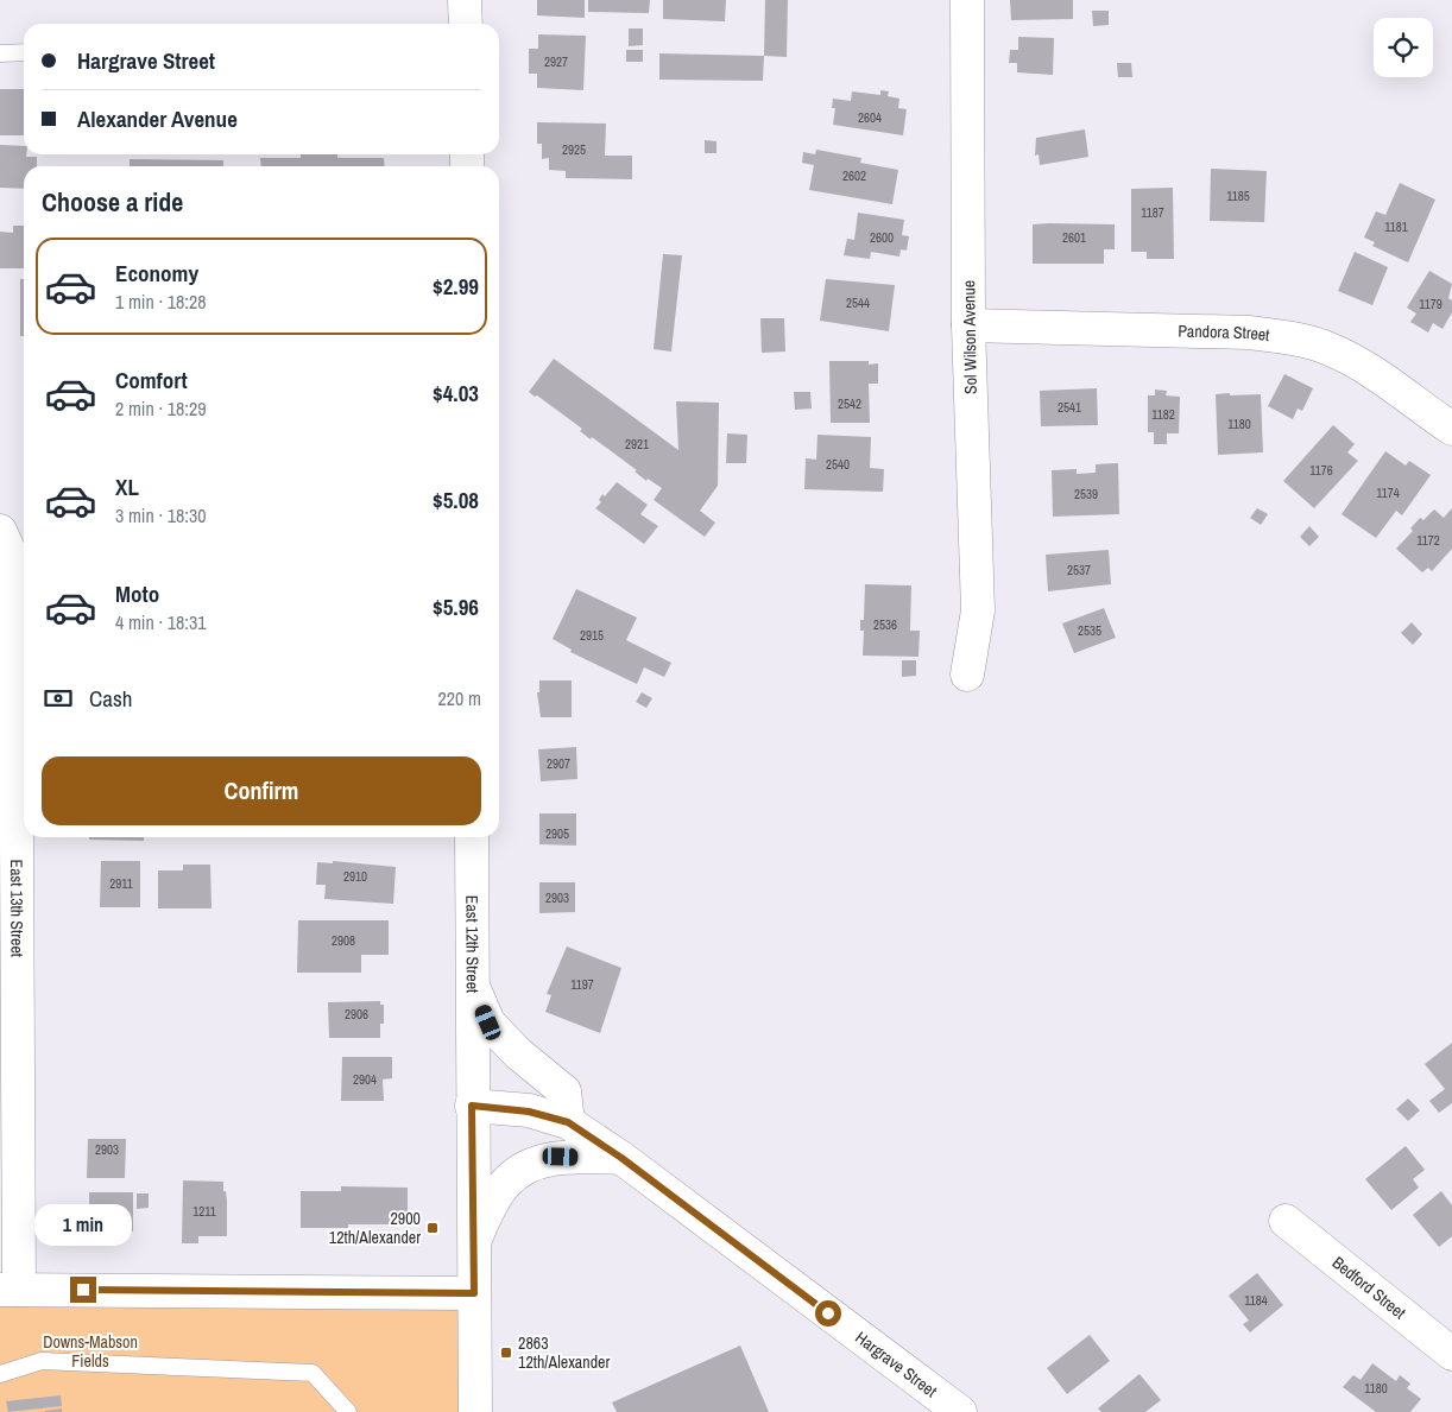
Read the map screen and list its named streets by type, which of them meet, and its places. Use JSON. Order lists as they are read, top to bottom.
{
  "streets": {
    "street": [
      "Pandora Street",
      "Sol Wilson Avenue",
      "East 13th Street",
      "East 12th Street",
      "Bedford Street",
      "Hargrave Street"
    ]
  },
  "crossings": [
    ["Pandora Street", "Sol Wilson Avenue"],
    ["East 12th Street", "Hargrave Street"]
  ],
  "parks": ["Downs-Mabson Fields"],
  "places": {
    "transit": ["2900 12th/Alexander", "2863 12th/Alexander"]
  },
  "house_numbers": [
    "2927",
    "2604",
    "2925",
    "2602",
    "1185",
    "1187",
    "1181",
    "2600",
    "2601",
    "2544",
    "1179",
    "2542",
    "2541",
    "1182",
    "1180",
    "2921",
    "2540",
    "1176",
    "1174",
    "2539",
    "1172",
    "2537",
    "2536",
    "2535",
    "2915",
    "2907",
    "2905",
    "2910",
    "2911",
    "2903",
    "2908",
    "1197",
    "2906",
    "2904",
    "2903",
    "1211",
    "1184",
    "1180"
  ],
  "page": {
    "banner": ["Hargrave Street", "Alexander Avenue"],
    "heading": "Choose a ride",
    "list": [
      {
        "name": "Economy",
        "note": "1 min · 18:28",
        "value": "$2.99"
      },
      {
        "name": "Comfort",
        "note": "2 min · 18:29",
        "value": "$4.03"
      },
      {
        "name": "XL",
        "note": "3 min · 18:30",
        "value": "$5.08"
      },
      {
        "name": "Moto",
        "note": "4 min · 18:31",
        "value": "$5.96"
      }
    ],
    "pay": ["Cash", "220 m"],
    "buttons": "Confirm",
    "bubble": "1 min"
  }
}
